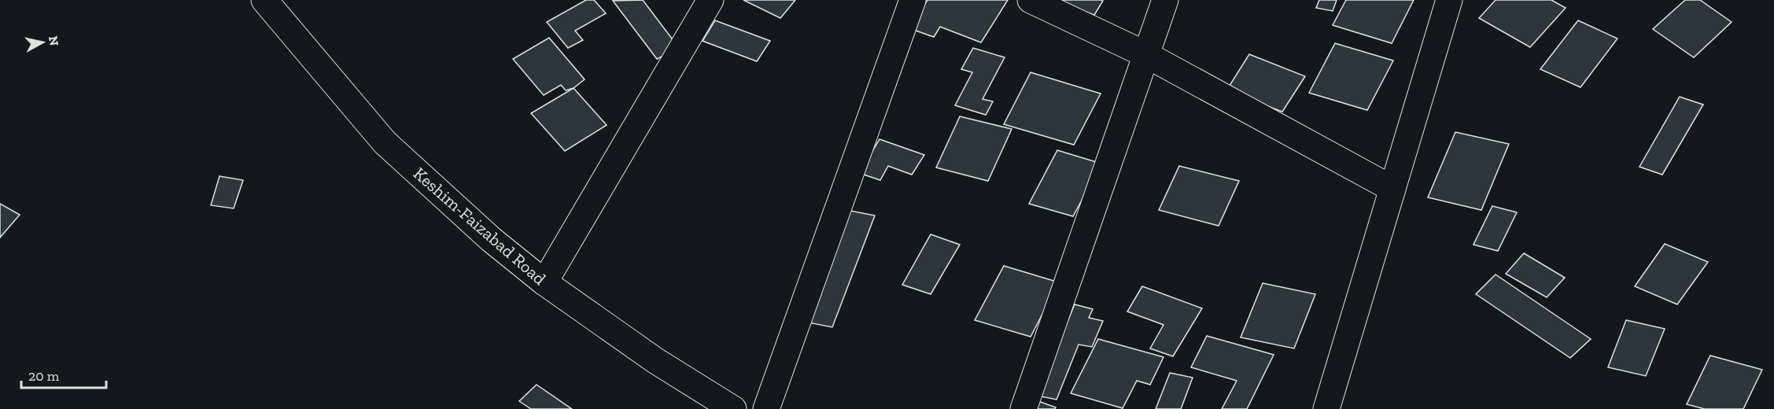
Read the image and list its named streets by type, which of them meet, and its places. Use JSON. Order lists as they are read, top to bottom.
{
  "streets": {
    "street": ["Keshim-Faizabad Road"]
  },
  "scale_bar": "20 m",
  "north": "right"
}
